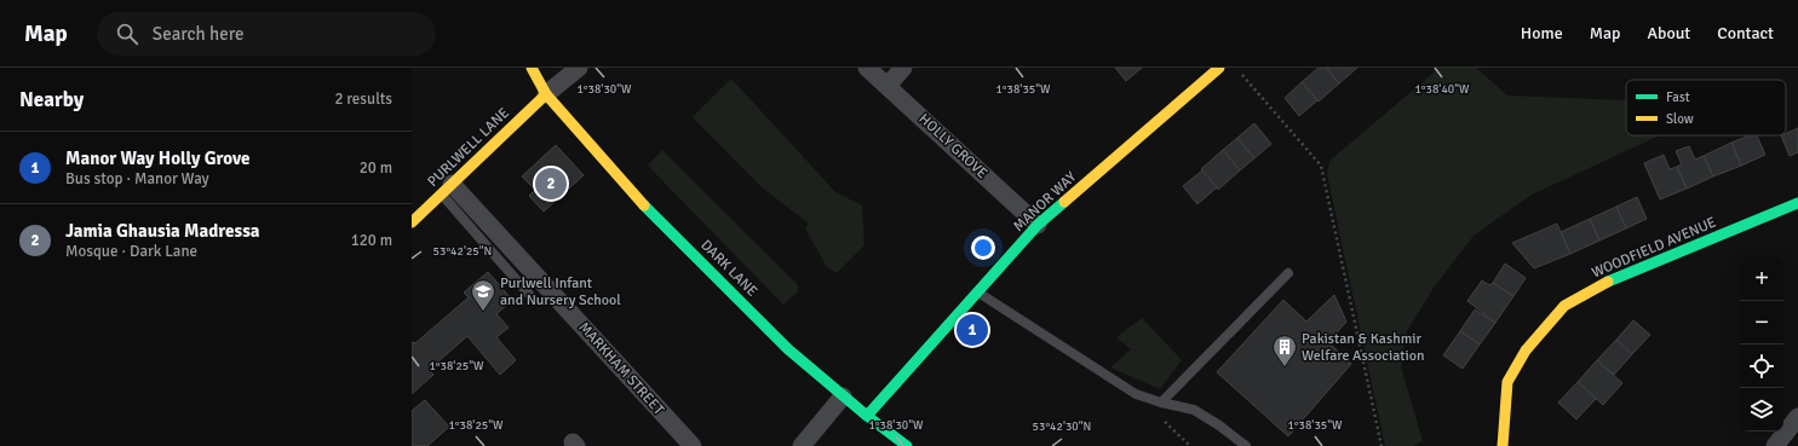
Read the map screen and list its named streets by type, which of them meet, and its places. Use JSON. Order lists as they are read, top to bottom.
{
  "streets": {
    "street": [
      "HOLLY GROVE",
      "PURLWELL LANE",
      "MANOR WAY",
      "WOODFIELD AVENUE",
      "DARK LANE",
      "MARKHAM STREET"
    ]
  },
  "crossings": [
    ["HOLLY GROVE", "MANOR WAY"],
    ["PURLWELL LANE", "DARK LANE"],
    ["PURLWELL LANE", "MARKHAM STREET"],
    ["MANOR WAY", "DARK LANE"]
  ],
  "places": {
    "school or university": ["Purlwell Infant and Nursery School"],
    "building": ["Pakistan & Kashmir Welfare Association"]
  },
  "legend": ["Fast", "Slow"],
  "page": {
    "header": "Map",
    "search": "Search here",
    "nav": [
      "Home",
      "Map",
      "About",
      "Contact"
    ],
    "heading": ["Nearby", "2 results"],
    "list": [
      {
        "mark": "1",
        "name": "Manor Way Holly Grove",
        "note": "Bus stop · Manor Way",
        "value": "20 m"
      },
      {
        "mark": "2",
        "name": "Jamia Ghausia Madressa",
        "note": "Mosque · Dark Lane",
        "value": "120 m"
      }
    ],
    "pins": ["2", "1"],
    "map_buttons": ["+", "−"]
  },
  "coordinates": [
    "1°38'35\"W",
    "1°38'30\"W",
    "1°38'40\"W",
    "53°42'25\"N",
    "1°38'25\"W",
    "53°42'30\"N"
  ]
}
